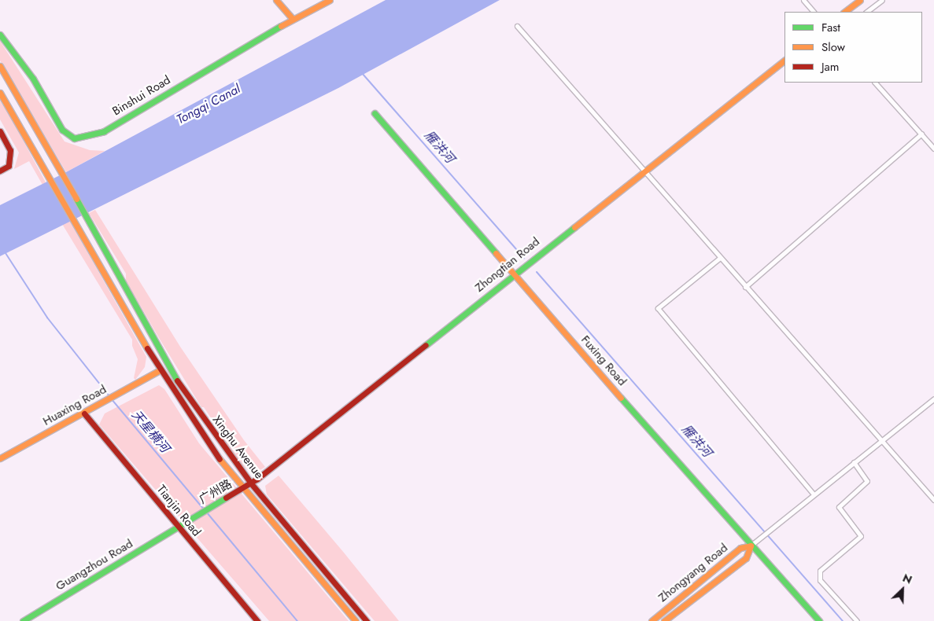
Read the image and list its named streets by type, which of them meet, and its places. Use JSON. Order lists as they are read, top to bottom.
{
  "streets": {
    "street": [
      "Binshui Road",
      "Zhongtian Road",
      "Fuxing Road",
      "Huaxing Road",
      "Xinghu Avenue",
      "广州路",
      "Tianjin Road",
      "Guangzhou Road",
      "Zhongyang Road"
    ]
  },
  "crossings": [
    ["Zhongtian Road", "Fuxing Road"],
    ["Zhongtian Road", "Xinghu Avenue"],
    ["Zhongtian Road", "广州路"],
    ["Fuxing Road", "Zhongyang Road"],
    ["Huaxing Road", "Xinghu Avenue"],
    ["Huaxing Road", "Tianjin Road"],
    ["Xinghu Avenue", "广州路"],
    ["广州路", "Tianjin Road"],
    ["广州路", "Guangzhou Road"],
    ["Tianjin Road", "Guangzhou Road"]
  ],
  "water": ["Tongqi Canal", "雁洪河", "天星横河"],
  "legend": ["Fast", "Slow", "Jam"],
  "north": "top right"
}
